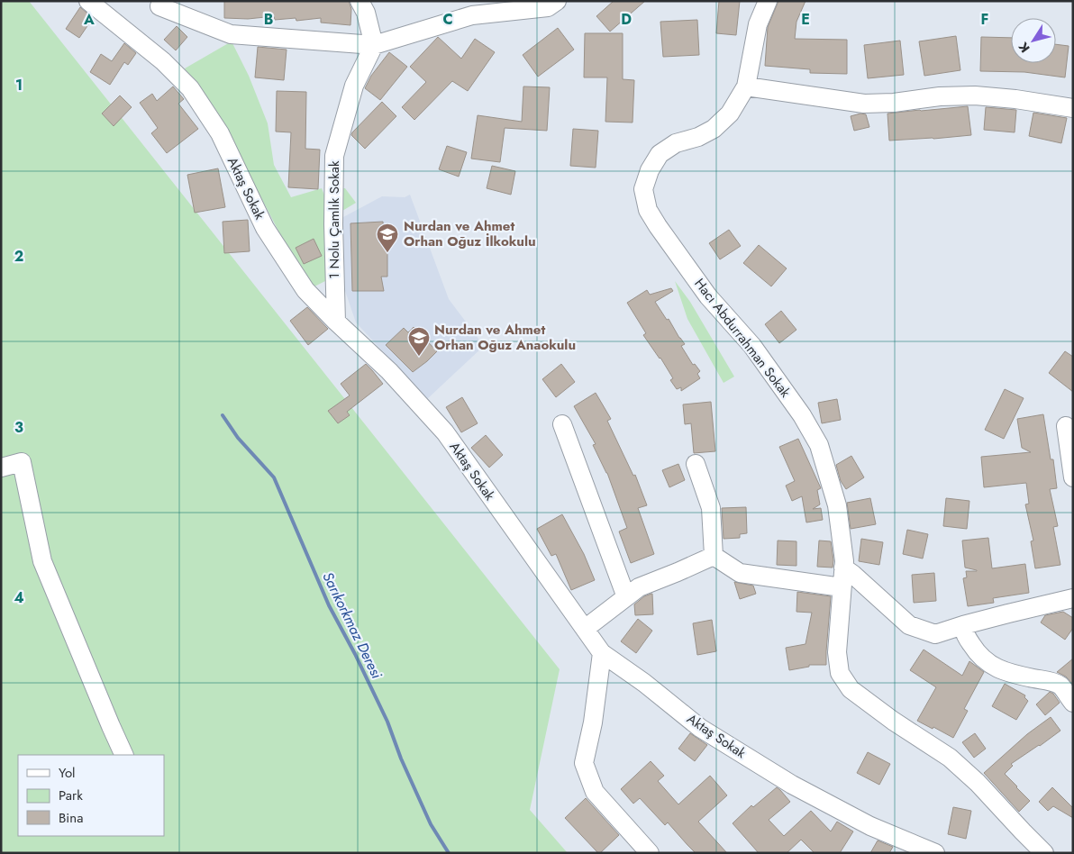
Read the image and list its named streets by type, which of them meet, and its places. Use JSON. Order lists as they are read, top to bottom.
{
  "streets": {
    "street": ["Aktaş Sokak", "1 Nolu Çamlık Sokak", "Hacı Abdurrahman Sokak"]
  },
  "crossings": [
    ["Aktaş Sokak", "1 Nolu Çamlık Sokak"]
  ],
  "water": ["Sarıkorkmaz Deresi"],
  "places": {
    "school or university": ["Nurdan ve Ahmet Orhan Oğuz İlkokulu", "Nurdan ve Ahmet Orhan Oğuz Anaokulu"]
  },
  "legend": ["Yol", "Park", "Bina"],
  "north": "bottom left",
  "grid": {
    "columns": [
      "A",
      "B",
      "C",
      "D",
      "E",
      "F"
    ],
    "rows": [
      "1",
      "2",
      "3",
      "4"
    ]
  }
}
